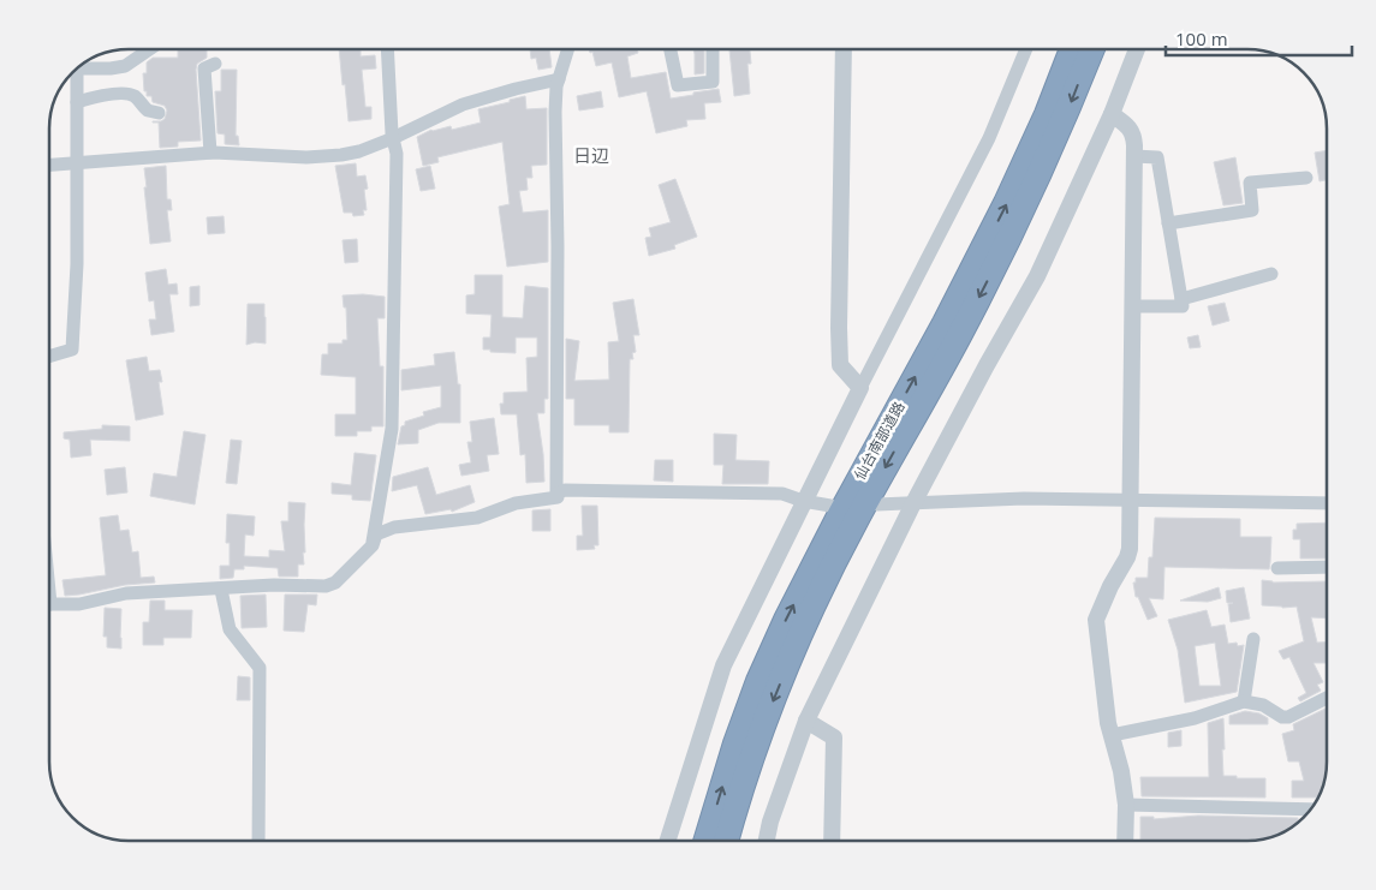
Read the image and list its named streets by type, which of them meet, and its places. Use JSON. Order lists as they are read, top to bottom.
{
  "streets": {
    "highway": ["仙台南部道路"]
  },
  "districts": ["日辺"],
  "scale_bar": "100 m"
}
